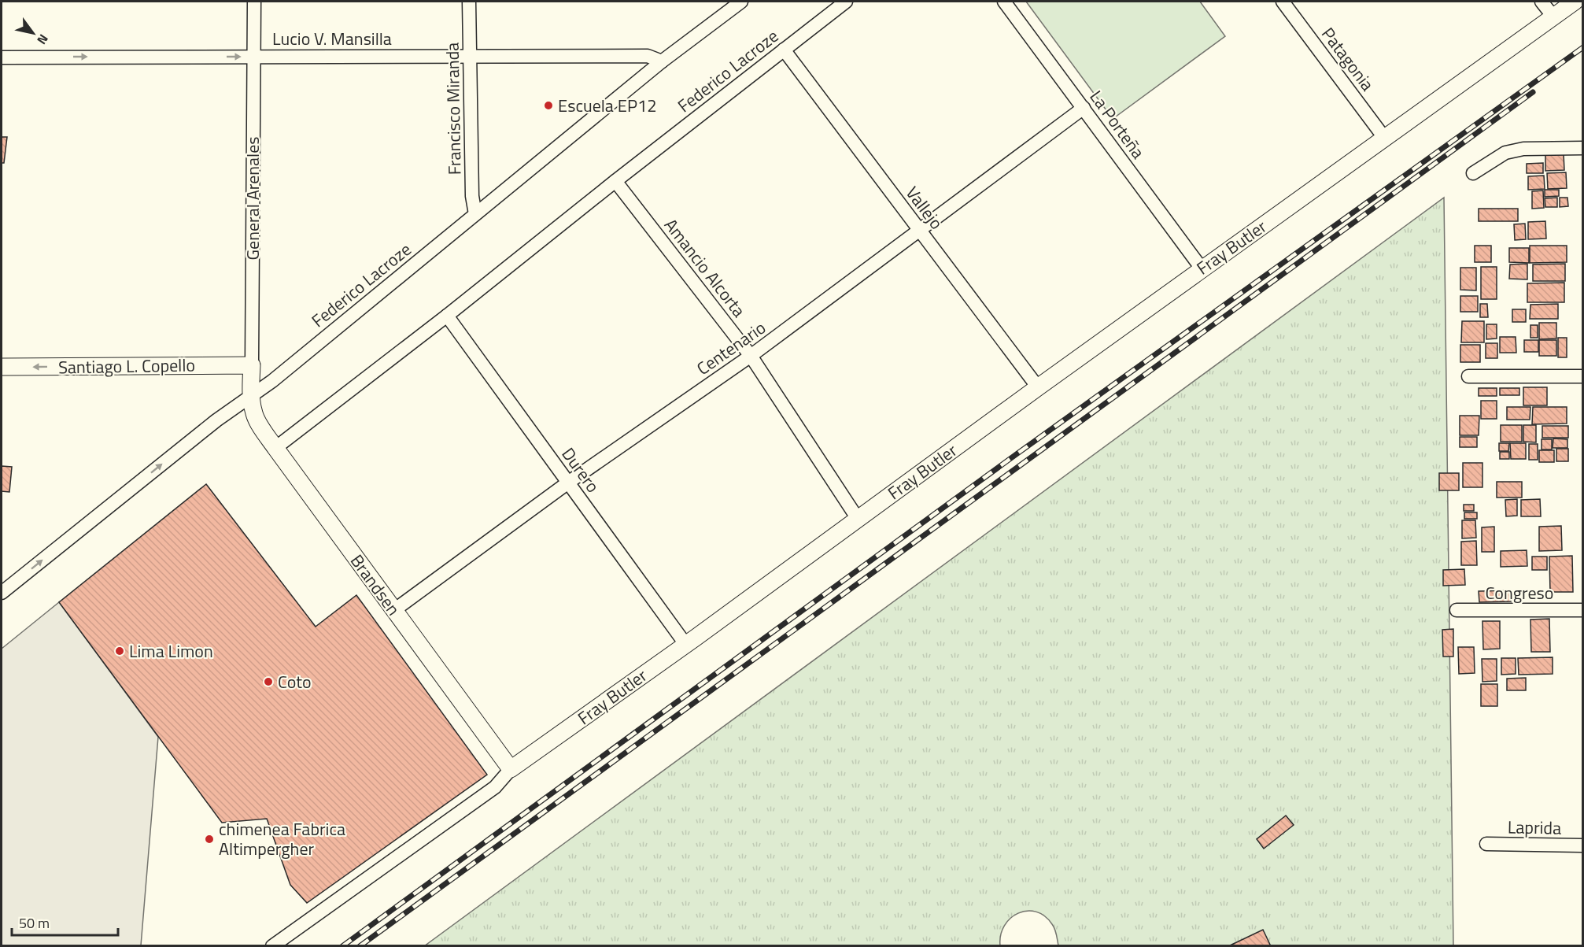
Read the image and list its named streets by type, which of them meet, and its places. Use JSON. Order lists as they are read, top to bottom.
{
  "streets": {
    "street": [
      "Lucio V. Mansilla",
      "Patagonia",
      "Federico Lacroze",
      "Francisco Miranda",
      "La Porteña",
      "General Arenales",
      "Vallejo",
      "Fray Butler",
      "Amancio Alcorta",
      "Centenario",
      "Santiago L. Copello",
      "Durero",
      "Brandsen",
      "Congreso",
      "Laprida"
    ]
  },
  "crossings": [
    ["Lucio V. Mansilla", "Federico Lacroze"],
    ["Lucio V. Mansilla", "Francisco Miranda"],
    ["Lucio V. Mansilla", "General Arenales"],
    ["Patagonia", "Fray Butler"],
    ["Federico Lacroze", "Francisco Miranda"],
    ["Federico Lacroze", "General Arenales"],
    ["Federico Lacroze", "Vallejo"],
    ["Federico Lacroze", "Amancio Alcorta"],
    ["Federico Lacroze", "Durero"],
    ["Federico Lacroze", "Brandsen"],
    ["La Porteña", "Fray Butler"],
    ["La Porteña", "Centenario"],
    ["General Arenales", "Santiago L. Copello"],
    ["General Arenales", "Brandsen"],
    ["Vallejo", "Fray Butler"],
    ["Vallejo", "Centenario"],
    ["Fray Butler", "Amancio Alcorta"],
    ["Fray Butler", "Durero"],
    ["Fray Butler", "Brandsen"],
    ["Amancio Alcorta", "Centenario"],
    ["Centenario", "Durero"],
    ["Centenario", "Brandsen"]
  ],
  "one_way": ["Lucio V. Mansilla", "Santiago L. Copello"],
  "places": [
    "Escuela EP12",
    "Lima Limon",
    "Coto",
    "chimenea Fabrica Altimpergher"
  ],
  "scale_bar": "50 m",
  "north": "bottom right"
}
